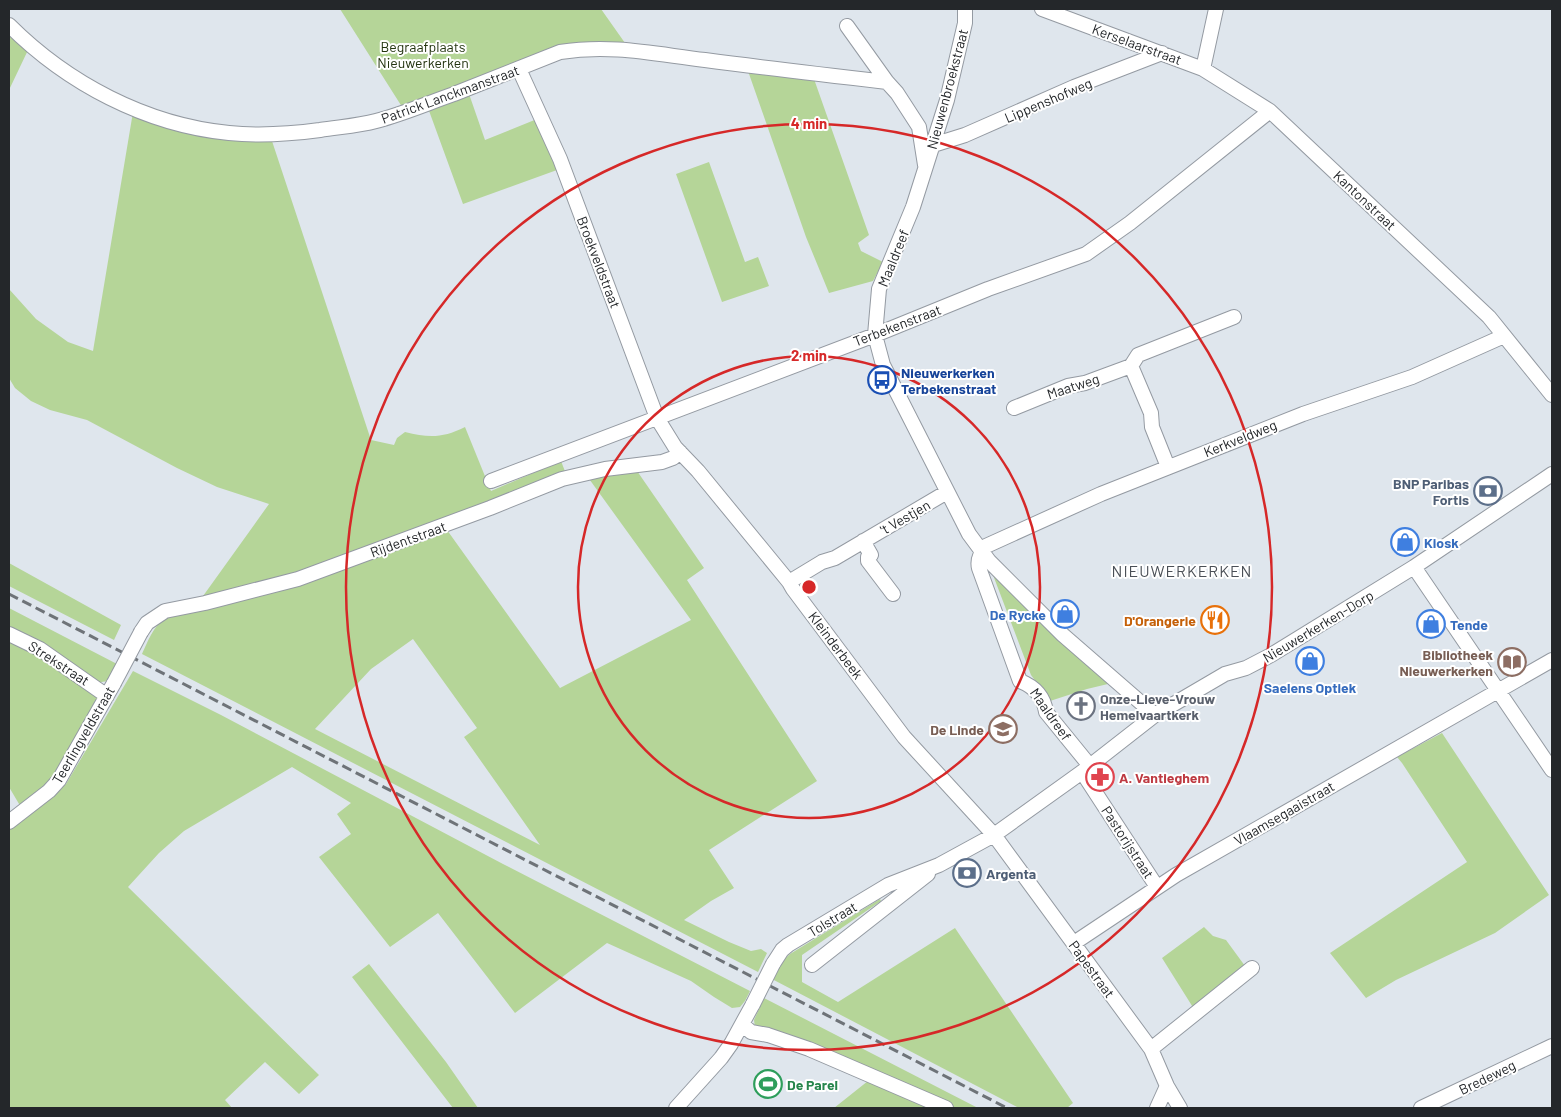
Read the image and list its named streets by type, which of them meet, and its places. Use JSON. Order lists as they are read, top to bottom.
{
  "streets": {
    "street": [
      "Kerselaarstraat",
      "Nieuwenbroekstraat",
      "Patrick Lanckmanstraat",
      "Lippenshofweg",
      "Kantonstraat",
      "Maaldreef",
      "Broekveldstraat",
      "Terbekenstraat",
      "Maatweg",
      "Kerkveldweg",
      "'t Vestjen",
      "Rijdentstraat",
      "Nieuwerkerken-Dorp",
      "Kleinderbeek",
      "Strekstraat",
      "Teerlingveldstraat",
      "Vlaamsegaaistraat",
      "Pastorijstraat",
      "Tolstraat",
      "Papestraat",
      "Bredeweg"
    ]
  },
  "crossings": [
    ["Kerselaarstraat", "Lippenshofweg"],
    ["Kerselaarstraat", "Kantonstraat"],
    ["Nieuwenbroekstraat", "Lippenshofweg"],
    ["Nieuwenbroekstraat", "Maaldreef"],
    ["Patrick Lanckmanstraat", "Maaldreef"],
    ["Patrick Lanckmanstraat", "Broekveldstraat"],
    ["Kantonstraat", "Terbekenstraat"],
    ["Kantonstraat", "Kerkveldweg"],
    ["Maaldreef", "Terbekenstraat"],
    ["Maaldreef", "Kerkveldweg"],
    ["Maaldreef", "'t Vestjen"],
    ["Maaldreef", "Nieuwerkerken-Dorp"],
    ["Maaldreef", "Pastorijstraat"],
    ["Maaldreef", "Tolstraat"],
    ["Broekveldstraat", "Terbekenstraat"],
    ["Broekveldstraat", "Rijdentstraat"],
    ["Broekveldstraat", "Kleinderbeek"],
    ["'t Vestjen", "Kleinderbeek"],
    ["Rijdentstraat", "Kleinderbeek"],
    ["Rijdentstraat", "Teerlingveldstraat"],
    ["Nieuwerkerken-Dorp", "Pastorijstraat"],
    ["Nieuwerkerken-Dorp", "Tolstraat"],
    ["Kleinderbeek", "Tolstraat"],
    ["Kleinderbeek", "Papestraat"],
    ["Strekstraat", "Teerlingveldstraat"],
    ["Vlaamsegaaistraat", "Pastorijstraat"],
    ["Vlaamsegaaistraat", "Papestraat"],
    ["Pastorijstraat", "Tolstraat"],
    ["Tolstraat", "Papestraat"]
  ],
  "districts": ["NIEUWERKERKEN"],
  "parks": ["Begraafplaats Nieuwerkerken"],
  "places": {
    "bus stop": ["Nieuwerkerken Terbekenstraat"],
    "bank": ["BNP Paribas Fortis", "Argenta"],
    "shop": [
      "Kiosk",
      "De Rycke",
      "Tende",
      "Saelens Optiek"
    ],
    "restaurant": ["D'Orangerie"],
    "library": ["Bibliotheek Nieuwerkerken"],
    "church": ["Onze-Lieve-Vrouw Hemelvaartkerk"],
    "school or university": ["De Linde"],
    "pharmacy": ["A. Vantieghem"],
    "sports": ["De Parel"]
  },
  "rings": ["4 min", "2 min"]
}
